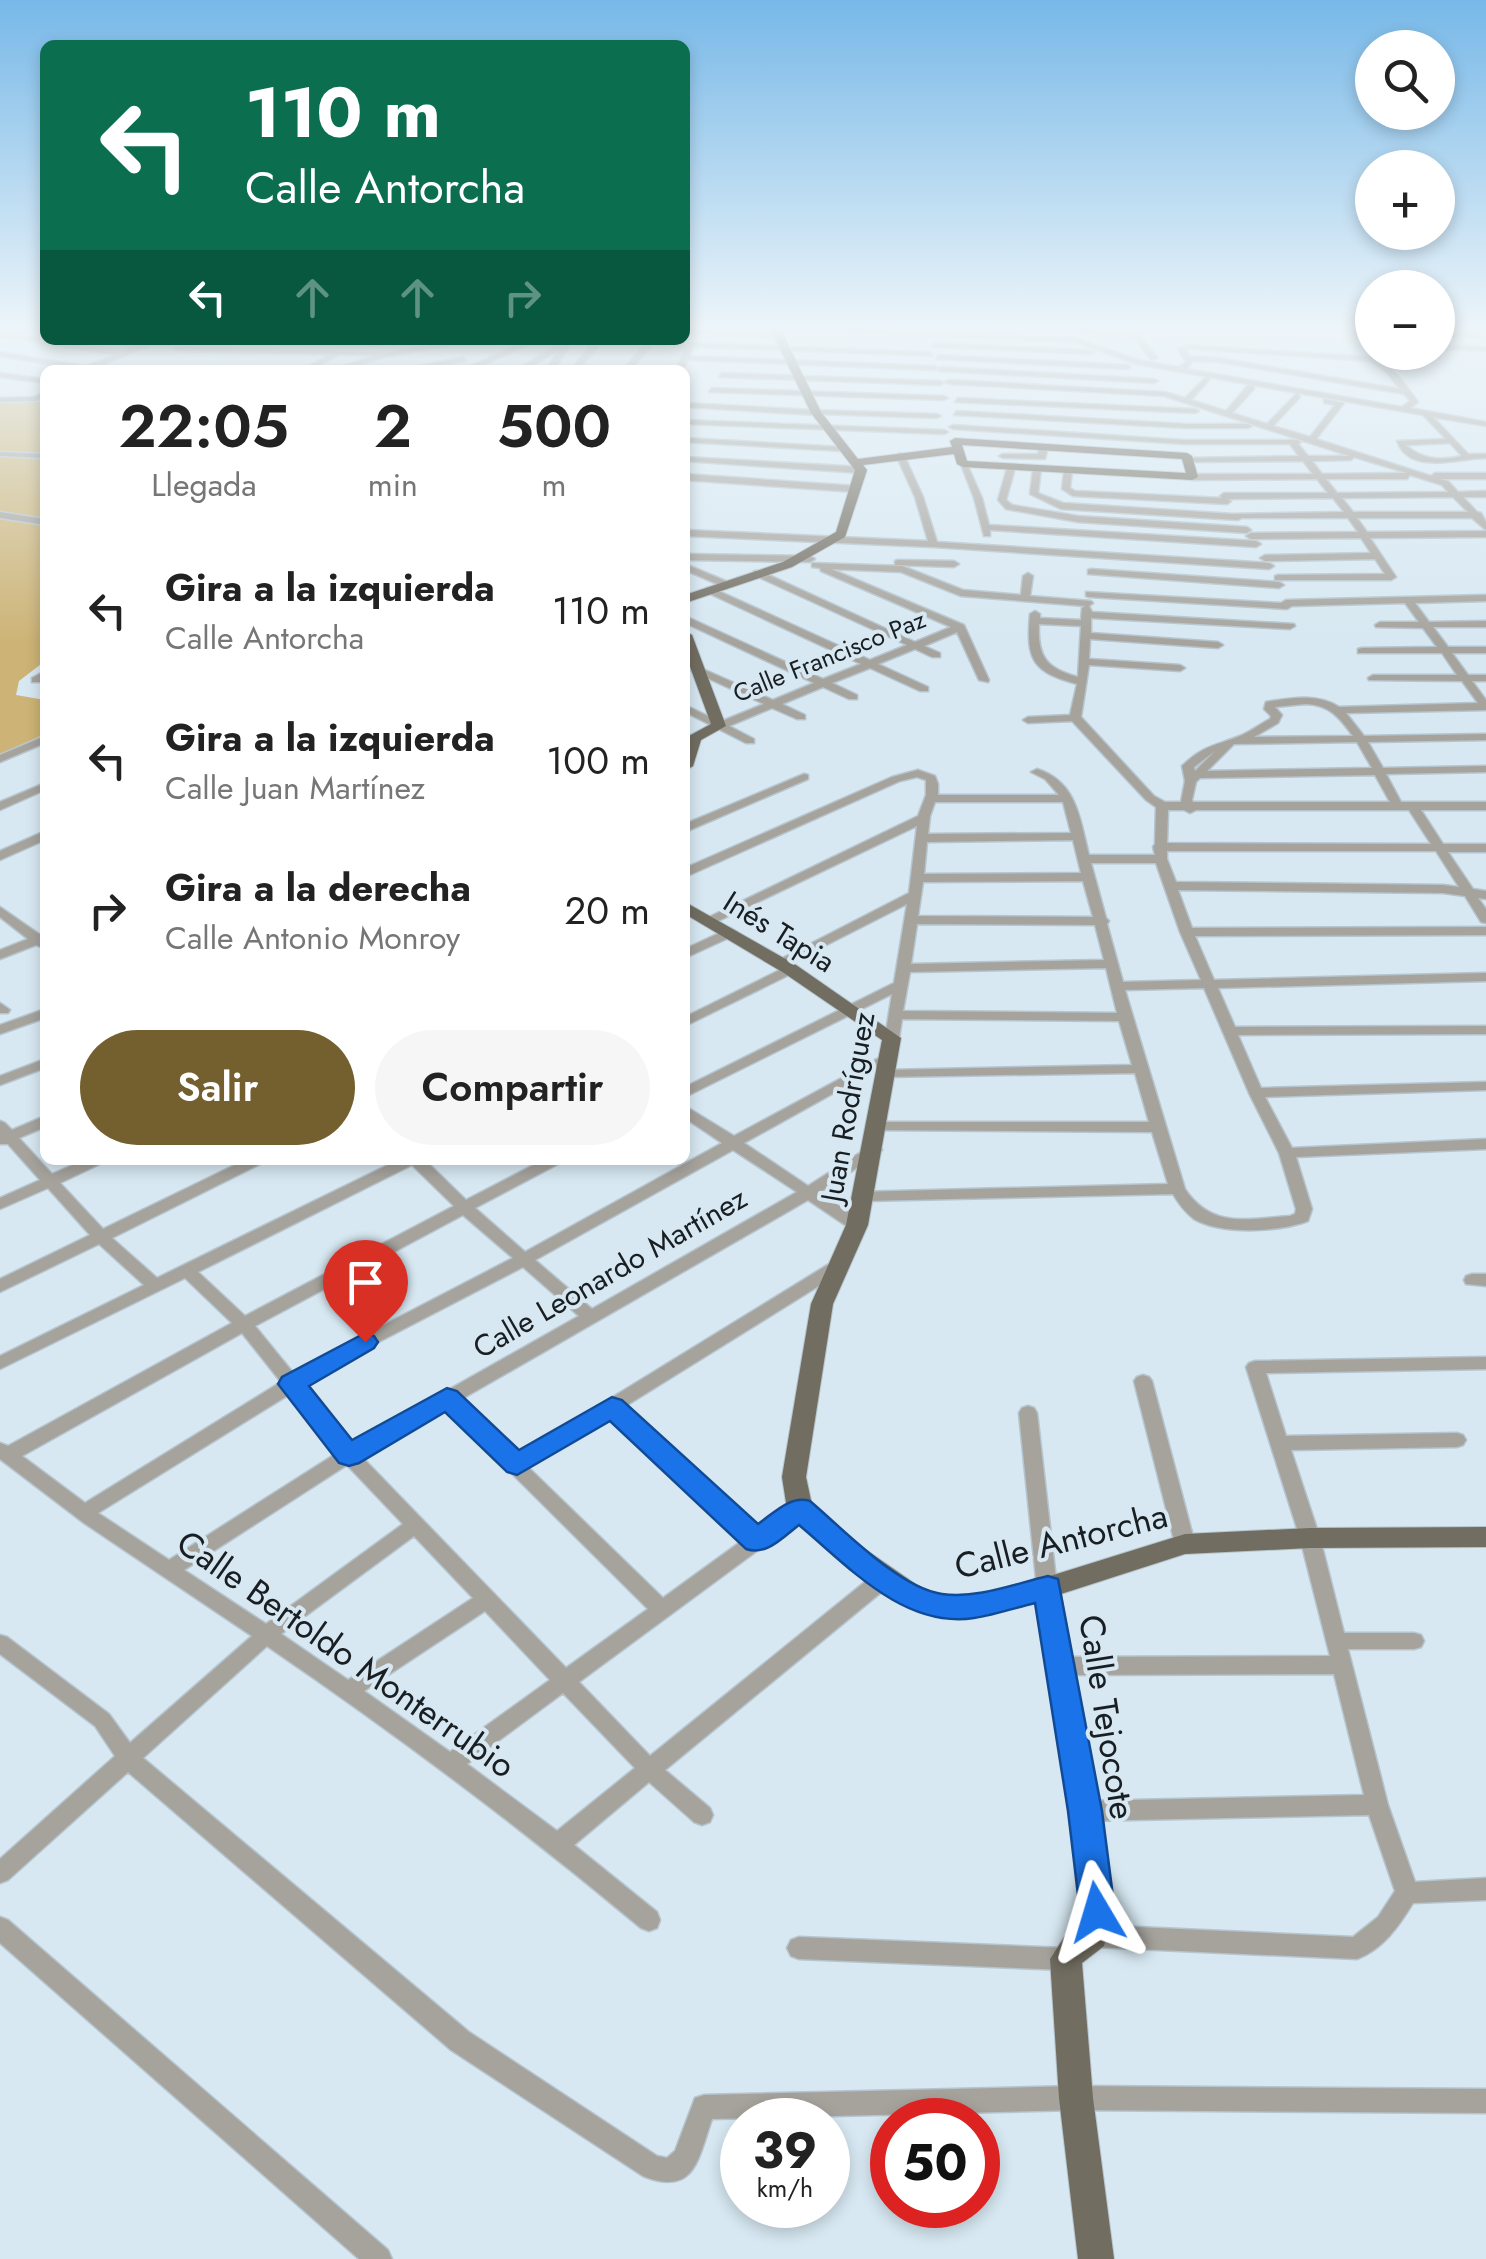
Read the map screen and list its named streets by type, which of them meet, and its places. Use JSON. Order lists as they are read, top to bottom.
{
  "streets": {
    "main road": [
      "Calle Francisco Paz",
      "Inés Tapia",
      "Juan Rodríguez",
      "Calle Antorcha",
      "Calle Tejocote"
    ],
    "street": ["Calle Leonardo Martínez", "Calle Bertoldo Monterrubio"]
  },
  "crossings": [
    ["Inés Tapia", "Juan Rodríguez"],
    ["Juan Rodríguez", "Calle Leonardo Martínez"],
    ["Juan Rodríguez", "Calle Antorcha"],
    ["Calle Leonardo Martínez", "Calle Bertoldo Monterrubio"],
    ["Calle Antorcha", "Calle Tejocote"]
  ],
  "page": {
    "map_buttons": ["+", "−"],
    "turn": ["110 m", "Calle Antorcha"],
    "eta": [
      "22:05",
      "Llegada",
      "2",
      "min",
      "500",
      "m"
    ],
    "list": [
      {
        "name": "Gira a la izquierda",
        "note": "Calle Antorcha",
        "value": "110 m"
      },
      {
        "name": "Gira a la izquierda",
        "note": "Calle Juan Martínez",
        "value": "100 m"
      },
      {
        "name": "Gira a la derecha",
        "note": "Calle Antonio Monroy",
        "value": "20 m"
      }
    ],
    "buttons": ["Salir", "Compartir"],
    "speed": "39 km/h",
    "limit": "50"
  }
}
